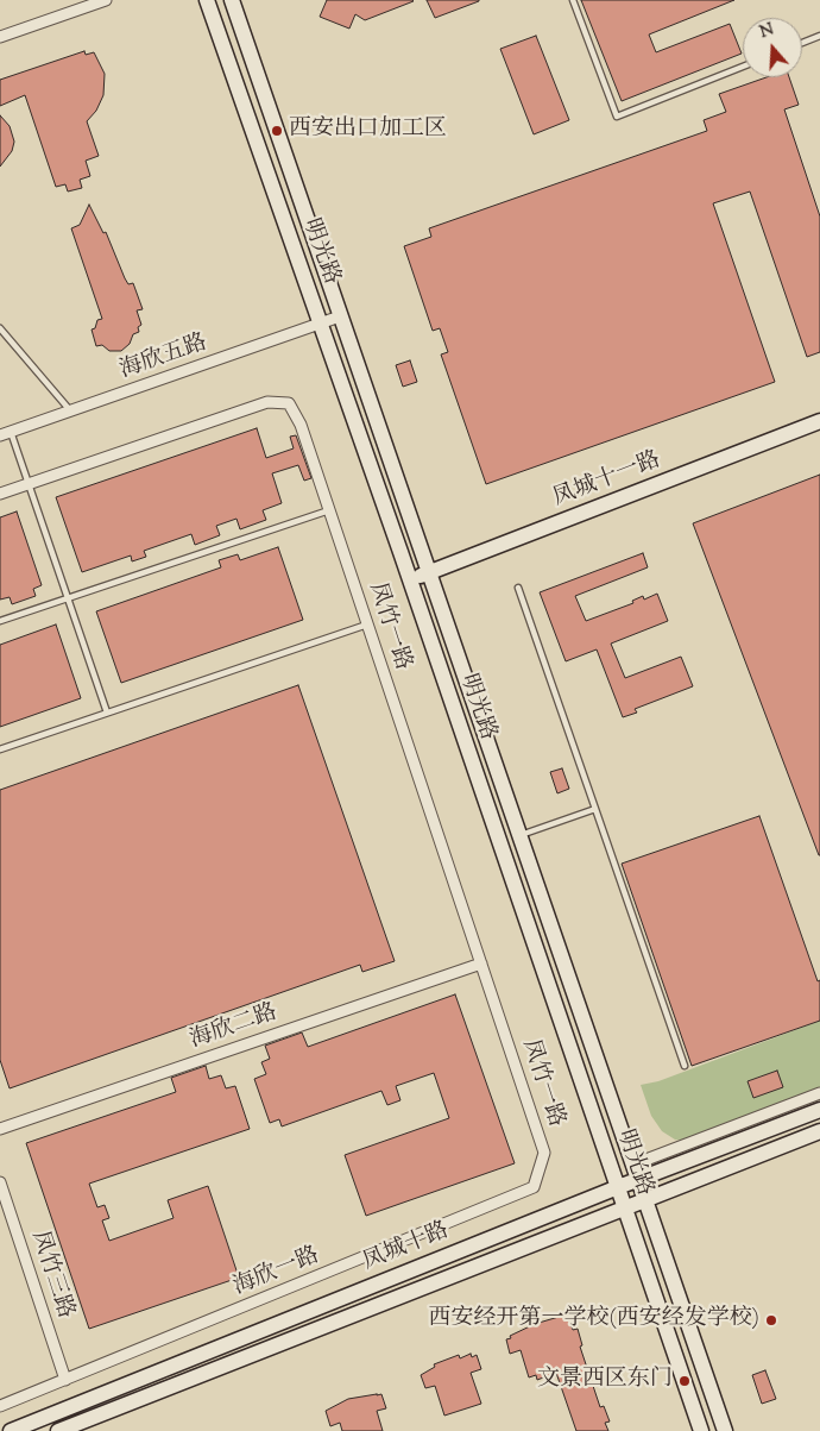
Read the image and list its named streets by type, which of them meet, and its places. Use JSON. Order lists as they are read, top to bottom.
{
  "streets": {
    "main road": ["明光路", "凤城十一路", "凤城十路"],
    "street": [
      "海欣五路",
      "凤竹一路",
      "海欣二路",
      "海欣一路",
      "凤竹三路"
    ]
  },
  "crossings": [
    ["明光路", "海欣五路"],
    ["明光路", "凤城十一路"],
    ["明光路", "凤城十路"],
    ["凤竹一路", "海欣二路"],
    ["凤竹一路", "海欣一路"],
    ["海欣一路", "凤竹三路"]
  ],
  "places": ["西安出口加工区", "西安经开第一学校(西安经发学校)", "文景西区东门"],
  "north": "top"
}
